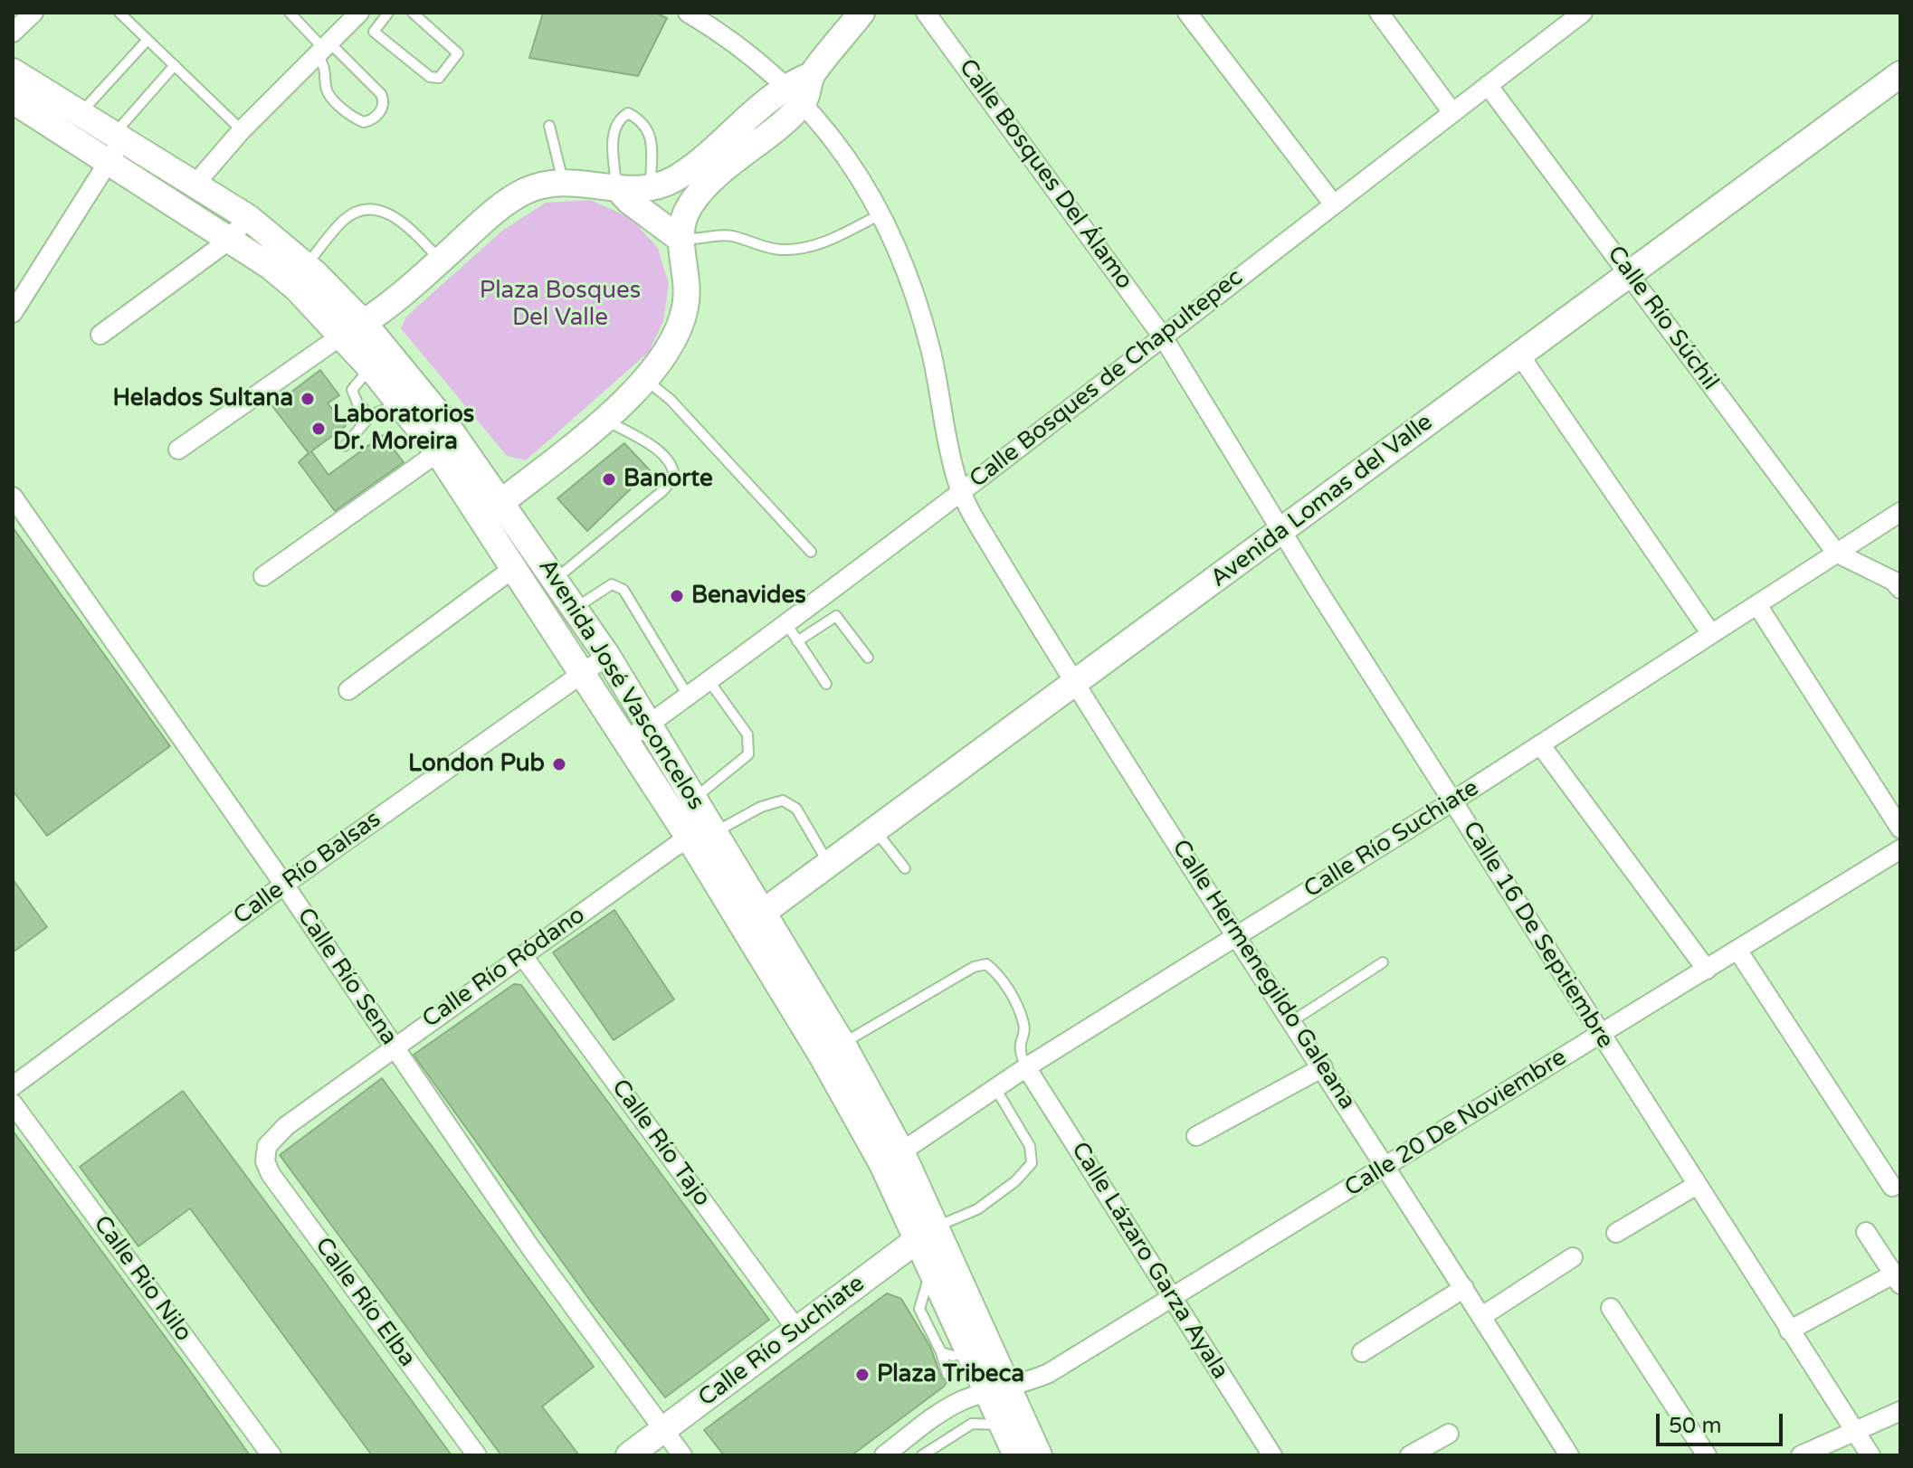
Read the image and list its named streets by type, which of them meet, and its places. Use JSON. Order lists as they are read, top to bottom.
{
  "streets": {
    "main road": ["Avenida Lomas del Valle", "Avenida José Vasconcelos", "Calle Río Suchiate"],
    "street": [
      "Calle Bosques Del Álamo",
      "Calle Río Súchil",
      "Calle Bosques de Chapultepec",
      "Calle Río Balsas",
      "Calle 16 De Septiembre",
      "Calle Río Ródano",
      "Calle Hermenegildo Galeana",
      "Calle Río Sena",
      "Calle 20 De Noviembre",
      "Calle Río Tajo",
      "Calle Lázaro Garza Ayala",
      "Calle Rio Nilo",
      "Calle Río Elba"
    ]
  },
  "crossings": [
    ["Calle Bosques Del Álamo", "Calle Bosques de Chapultepec"],
    ["Calle Bosques Del Álamo", "Calle 16 De Septiembre"],
    ["Calle Río Súchil", "Calle Bosques de Chapultepec"],
    ["Calle Río Súchil", "Avenida Lomas del Valle"],
    ["Calle Río Súchil", "Calle Río Suchiate"],
    ["Calle Bosques de Chapultepec", "Avenida José Vasconcelos"],
    ["Calle Bosques de Chapultepec", "Calle 16 De Septiembre"],
    ["Calle Bosques de Chapultepec", "Calle Hermenegildo Galeana"],
    ["Avenida Lomas del Valle", "Avenida José Vasconcelos"],
    ["Avenida Lomas del Valle", "Calle 16 De Septiembre"],
    ["Avenida Lomas del Valle", "Calle Hermenegildo Galeana"],
    ["Avenida José Vasconcelos", "Calle Río Suchiate"],
    ["Avenida José Vasconcelos", "Calle Río Balsas"],
    ["Avenida José Vasconcelos", "Calle Río Ródano"],
    ["Avenida José Vasconcelos", "Calle 20 De Noviembre"],
    ["Calle Río Suchiate", "Calle 16 De Septiembre"],
    ["Calle Río Suchiate", "Calle Hermenegildo Galeana"],
    ["Calle Río Suchiate", "Calle Río Sena"],
    ["Calle Río Suchiate", "Calle Río Tajo"],
    ["Calle Río Suchiate", "Calle Lázaro Garza Ayala"],
    ["Calle Río Balsas", "Calle Río Sena"],
    ["Calle 16 De Septiembre", "Calle 20 De Noviembre"],
    ["Calle Río Ródano", "Calle Río Sena"],
    ["Calle Río Ródano", "Calle Río Tajo"],
    ["Calle Río Ródano", "Calle Río Elba"],
    ["Calle Hermenegildo Galeana", "Calle 20 De Noviembre"],
    ["Calle 20 De Noviembre", "Calle Lázaro Garza Ayala"]
  ],
  "parks": ["Plaza Bosques Del Valle"],
  "places": [
    "Helados Sultana",
    "Laboratorios Dr. Moreira",
    "Banorte",
    "Benavides",
    "London Pub",
    "Plaza Tribeca"
  ],
  "scale_bar": "50 m"
}
